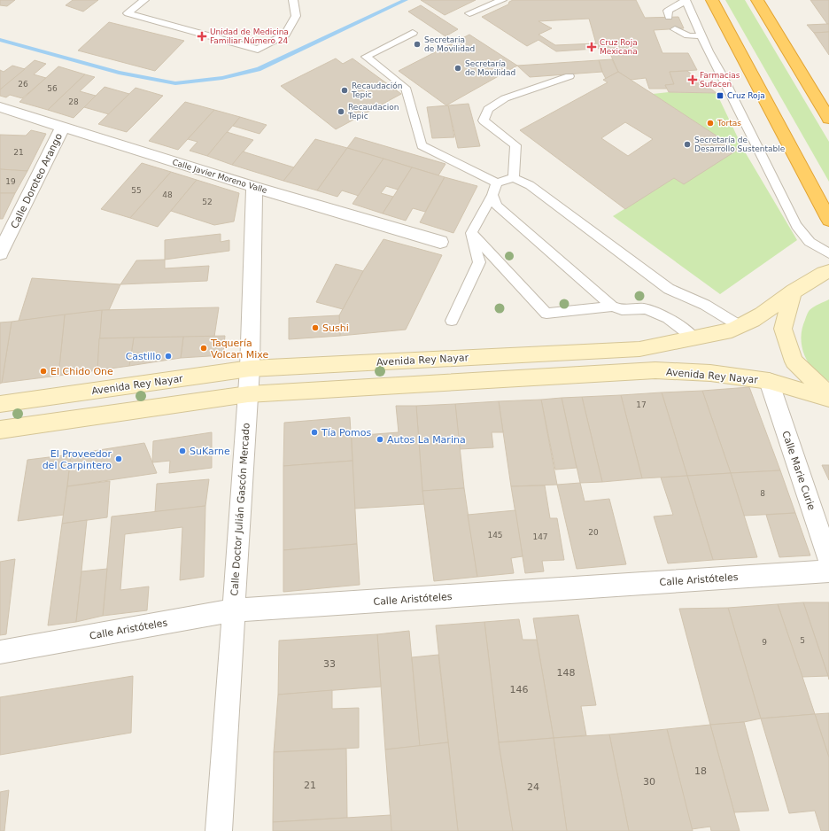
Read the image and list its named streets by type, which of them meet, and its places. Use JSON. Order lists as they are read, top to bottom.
{
  "streets": {
    "main road": ["Avenida Rey Nayar"],
    "street": [
      "Calle Javier Moreno Valle",
      "Calle Doroteo Arango",
      "Calle Marie Curie",
      "Calle Doctor Julián Gascón Mercado",
      "Calle Aristóteles"
    ]
  },
  "crossings": [
    ["Calle Javier Moreno Valle", "Calle Doroteo Arango"],
    ["Calle Javier Moreno Valle", "Calle Doctor Julián Gascón Mercado"],
    ["Avenida Rey Nayar", "Calle Marie Curie"],
    ["Avenida Rey Nayar", "Calle Doctor Julián Gascón Mercado"],
    ["Calle Doctor Julián Gascón Mercado", "Calle Aristóteles"]
  ],
  "places": {
    "health": ["Unidad de Medicina Familiar Número 24", "Cruz Roja Mexicana", "Farmacias Sufacen"],
    "other": [
      "Secretaria de Movilidad",
      "Secretaría de Movilidad",
      "Recaudación Tepic",
      "Recaudacion Tepic",
      "Tortas",
      "Secretaría de Desarrollo Sustentable",
      "Sushi",
      "Taquería Volcan Mixe",
      "Castillo",
      "El Chido One",
      "Tía Pomos",
      "Autos La Marina",
      "SuKarne",
      "El Proveedor del Carpintero"
    ],
    "transit": ["Cruz Roja"]
  },
  "house_numbers": [
    "26",
    "56",
    "28",
    "21",
    "19",
    "55",
    "48",
    "52",
    "17",
    "8",
    "20",
    "145",
    "147",
    "5",
    "9",
    "33",
    "148",
    "146",
    "18",
    "30",
    "21",
    "24"
  ]
}
